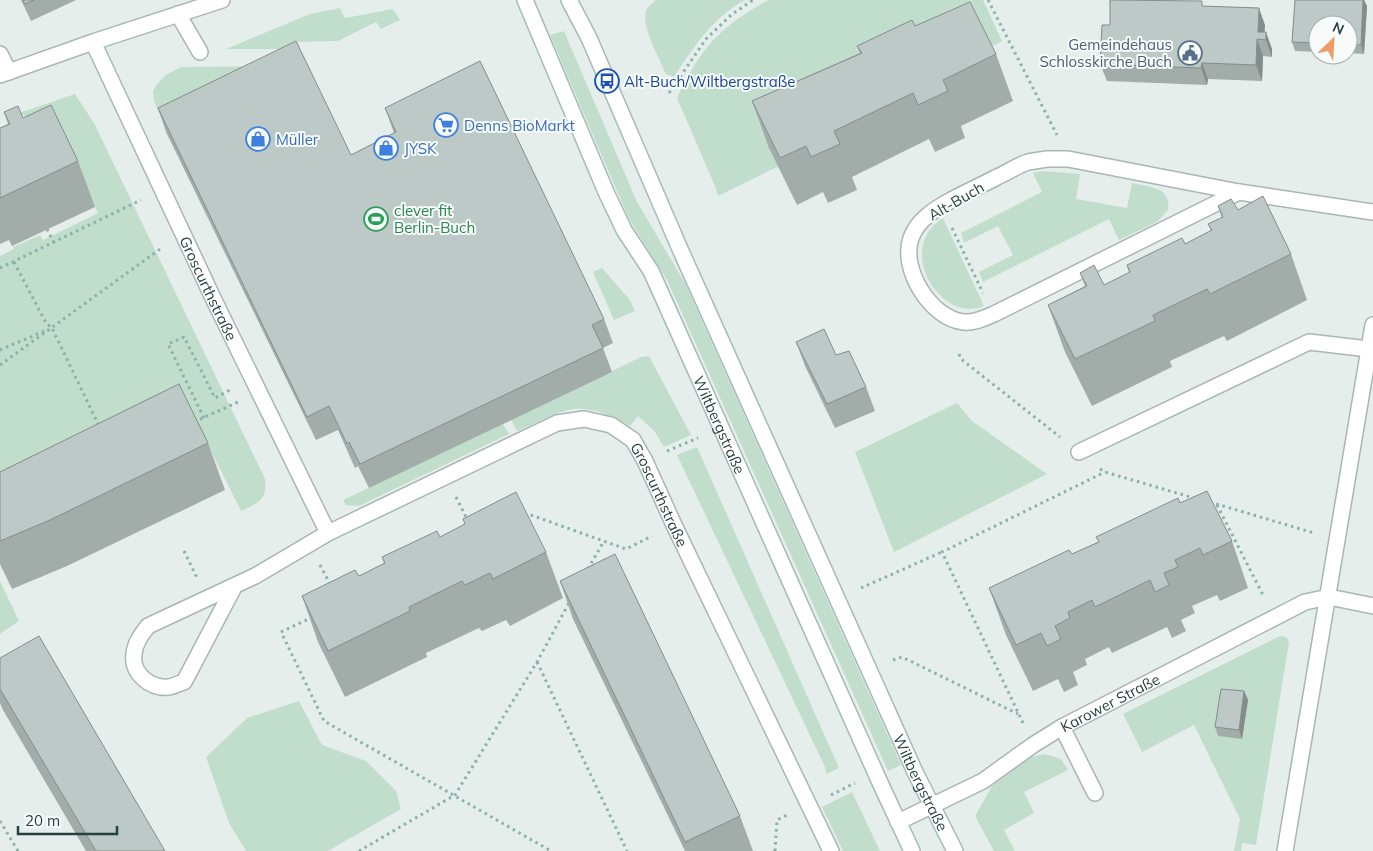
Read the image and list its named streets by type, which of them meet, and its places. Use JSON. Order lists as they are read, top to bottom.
{
  "streets": {
    "street": [
      "Alt-Buch",
      "Groscurthstraße",
      "Wiltbergstraße",
      "Karower Straße"
    ]
  },
  "crossings": [
    ["Wiltbergstraße", "Karower Straße"]
  ],
  "places": {
    "public building": ["Gemeindehaus Schlosskirche Buch"],
    "bus stop": ["Alt-Buch/Wiltbergstraße"],
    "supermarket": ["Denns BioMarkt"],
    "shop": ["Müller", "JYSK"],
    "sports": ["clever fit Berlin-Buch"]
  },
  "scale_bar": "20 m",
  "north": "top right"
}
